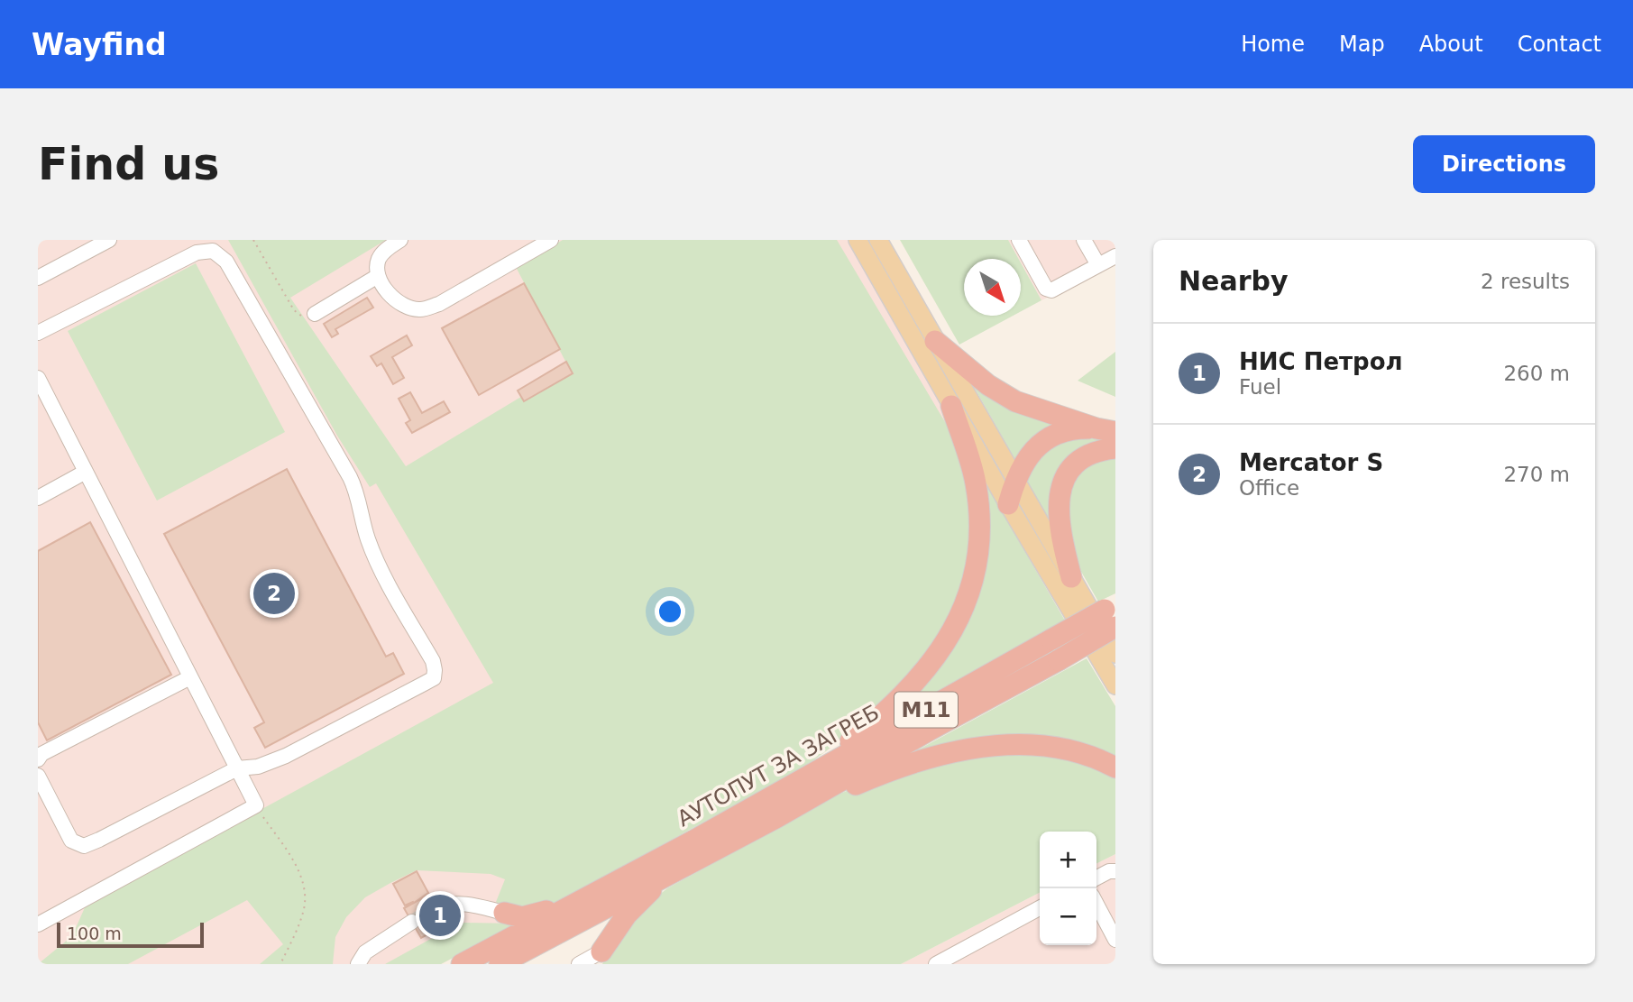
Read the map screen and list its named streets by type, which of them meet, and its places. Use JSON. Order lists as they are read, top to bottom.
{
  "streets": {
    "highway": ["M11", "АУТОПУТ ЗА ЗАГРЕБ"]
  },
  "scale_bar": "100 m",
  "north": "bottom right",
  "page": {
    "header": "Wayfind",
    "nav": [
      "Home",
      "Map",
      "About",
      "Contact"
    ],
    "buttons": "Directions",
    "title": "Find us",
    "heading": ["Nearby", "2 results"],
    "list": [
      {
        "mark": "1",
        "name": "НИС Петрол",
        "note": "Fuel",
        "value": "260 m"
      },
      {
        "mark": "2",
        "name": "Mercator S",
        "note": "Office",
        "value": "270 m"
      }
    ],
    "pins": ["2", "1"],
    "map_buttons": ["+", "−"],
    "scale": "100 m"
  }
}
